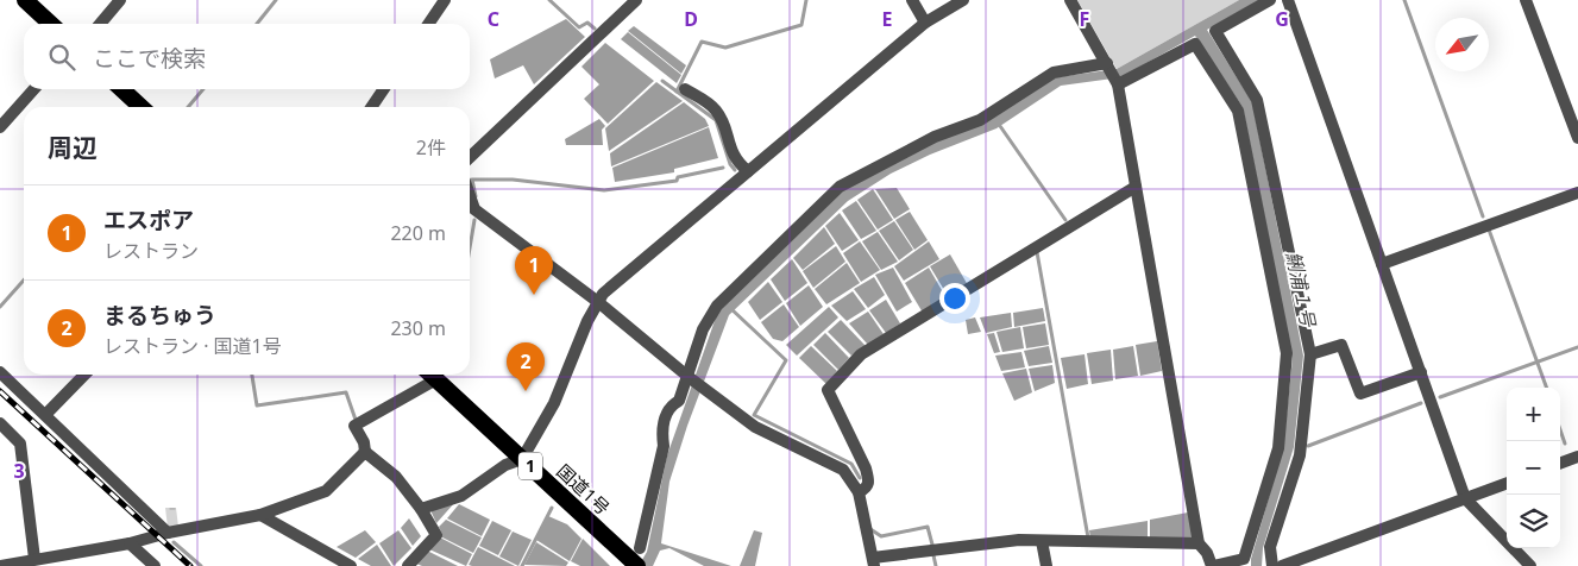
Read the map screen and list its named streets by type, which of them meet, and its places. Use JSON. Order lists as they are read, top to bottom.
{
  "streets": {
    "highway": ["1", "国道1号"]
  },
  "water": ["鯏浦１号"],
  "north": "bottom left",
  "page": {
    "search": "ここで検索",
    "heading": ["周辺", "2件"],
    "list": [
      {
        "mark": "1",
        "name": "エスポア",
        "note": "レストラン",
        "value": "220 m"
      },
      {
        "mark": "2",
        "name": "まるちゅう",
        "note": "レストラン · 国道1号",
        "value": "230 m"
      }
    ],
    "pins": ["1", "2"],
    "map_buttons": ["+", "−"]
  },
  "grid": {
    "columns": [
      "C",
      "D",
      "E",
      "F",
      "G"
    ],
    "rows": ["3"]
  }
}
